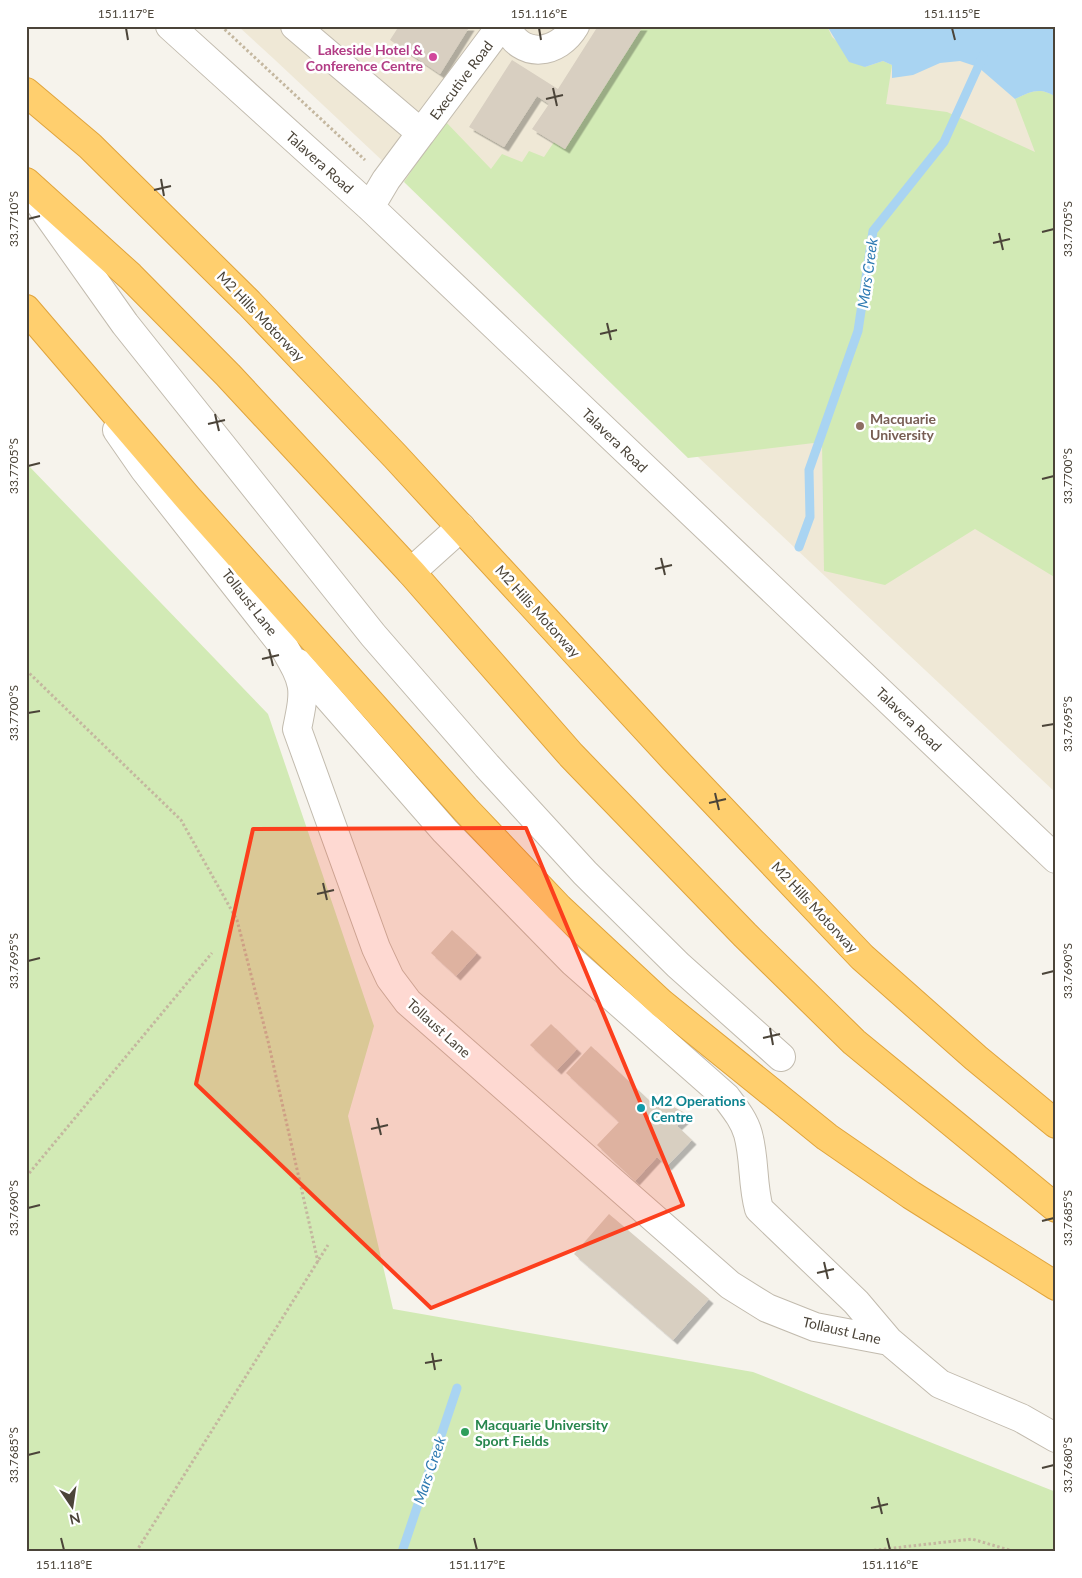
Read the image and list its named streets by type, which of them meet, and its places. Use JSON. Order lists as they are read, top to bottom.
{
  "streets": {
    "highway": ["M2 Hills Motorway"],
    "street": ["Executive Road", "Talavera Road", "Tollaust Lane"]
  },
  "crossings": [
    ["Executive Road", "Talavera Road"]
  ],
  "water": ["Mars Creek"],
  "places": [
    "Lakeside Hotel & Conference Centre",
    "Macquarie University",
    "M2 Operations Centre",
    "Macquarie University Sport Fields"
  ],
  "north": "bottom",
  "coordinates": [
    "151.117°E",
    "151.116°E",
    "151.115°E",
    "33.7710°S",
    "33.7705°S",
    "33.7700°S",
    "33.7695°S",
    "33.7690°S",
    "33.7685°S",
    "33.7680°S",
    "151.118°E"
  ]
}
